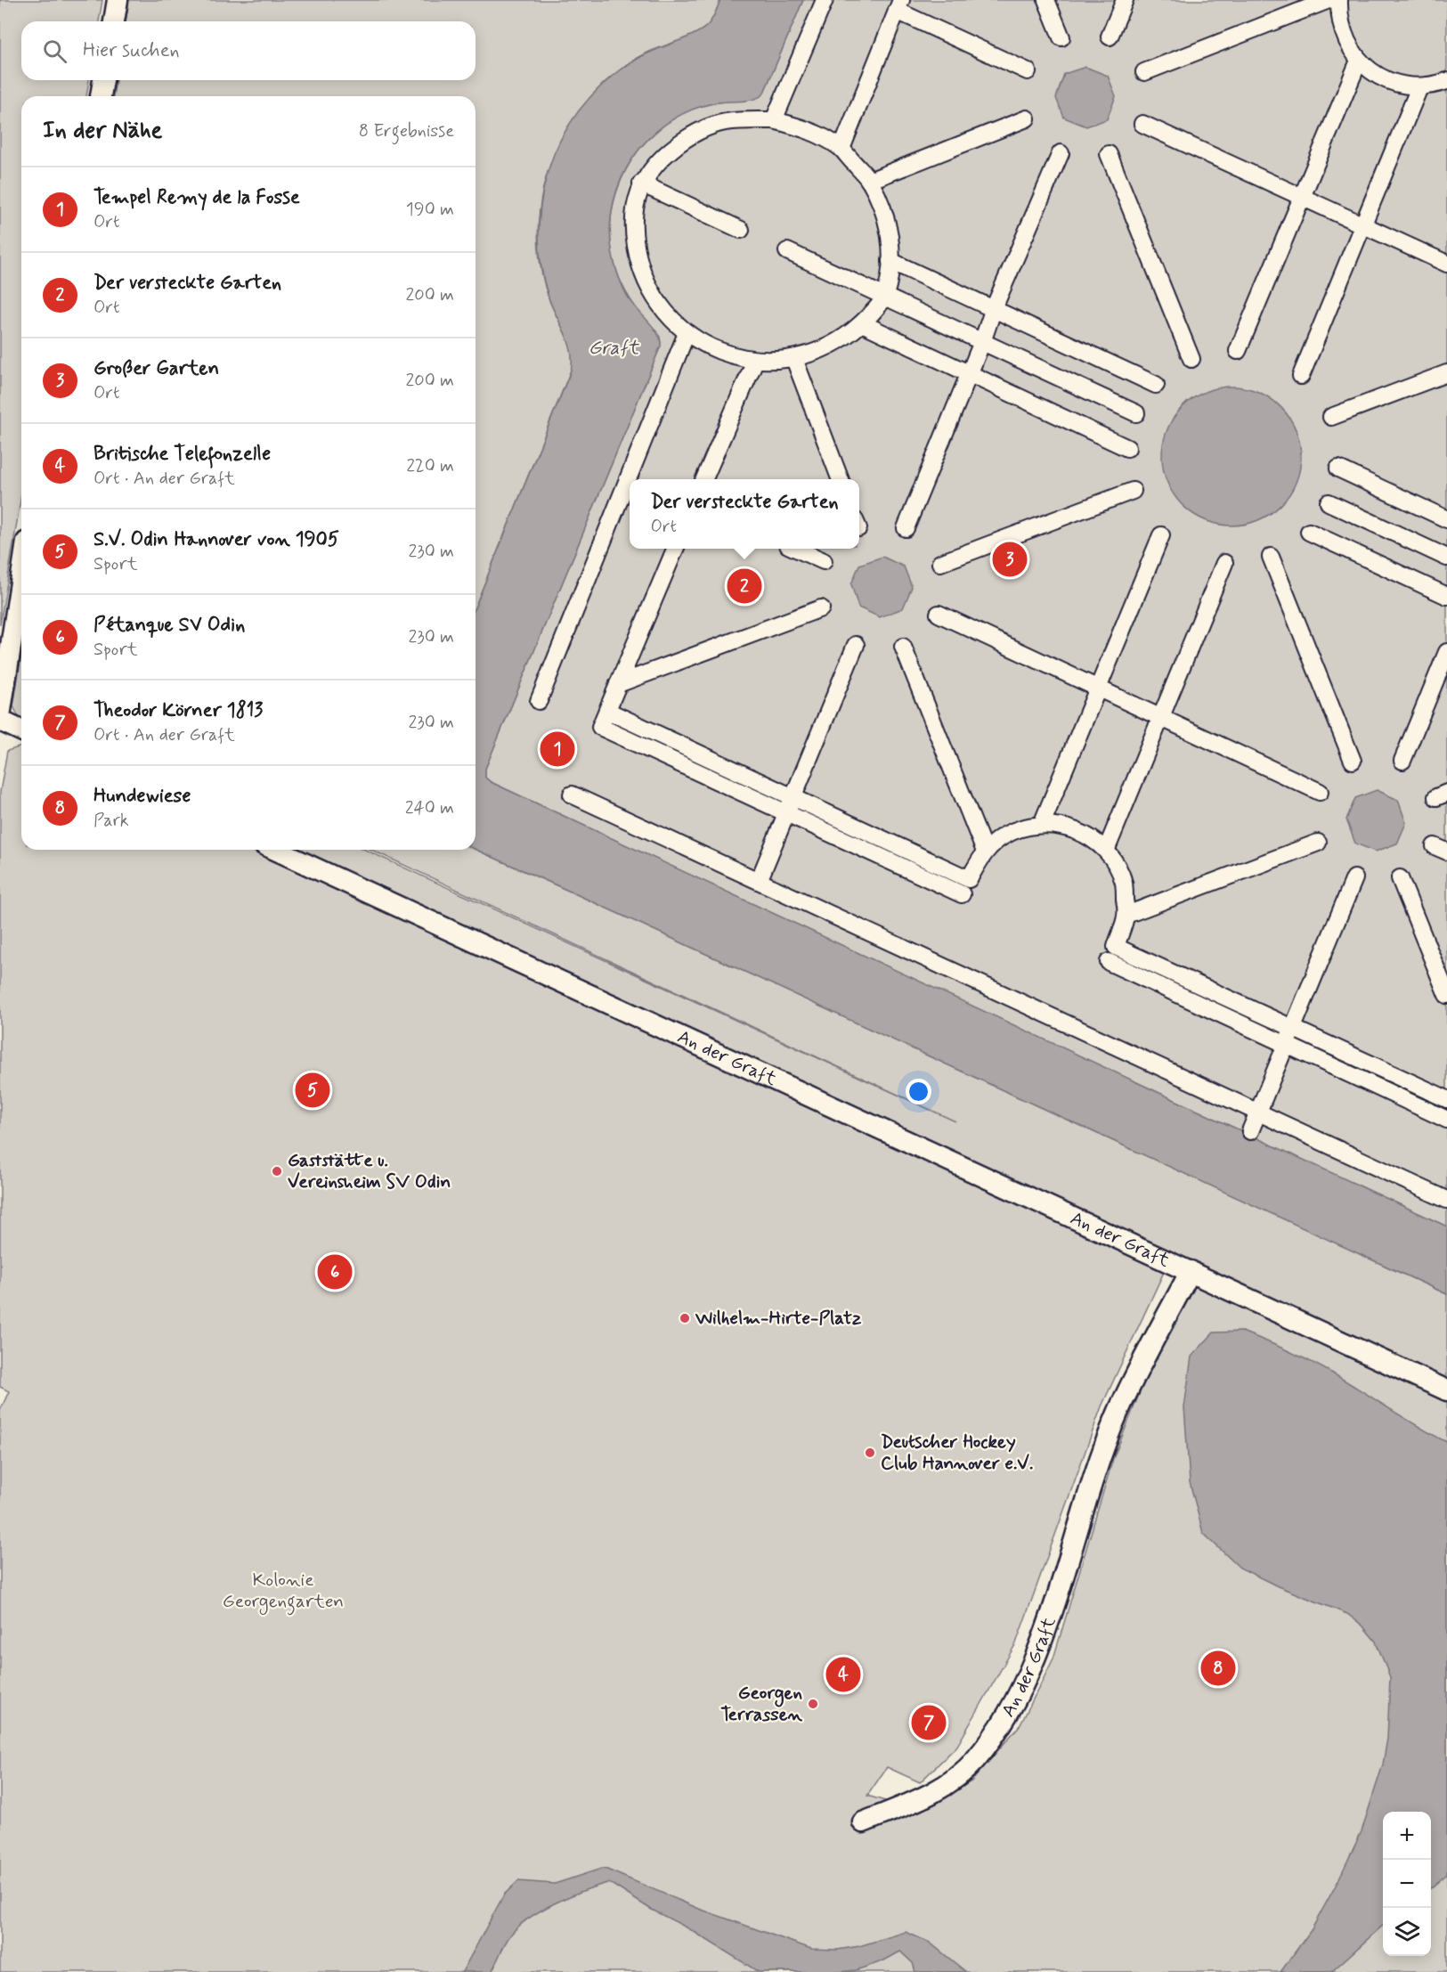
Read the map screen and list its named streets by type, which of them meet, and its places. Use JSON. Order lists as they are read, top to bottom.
{
  "streets": {
    "street": ["An der Graft"]
  },
  "water": ["Graft"],
  "parks": ["Kolonie Georgengarten"],
  "places": [
    "Gaststätte u. Vereinsheim SV Odin",
    "Wilhelm-Hirte-Platz",
    "Deutscher Hockey Club Hannover e.V.",
    "Georgen Terrassen"
  ],
  "page": {
    "search": "Hier suchen",
    "heading": ["In der Nähe", "8 Ergebnisse"],
    "list": [
      {
        "mark": "1",
        "name": "Tempel Remy de la Fosse",
        "note": "Ort",
        "value": "190 m"
      },
      {
        "mark": "2",
        "name": "Der versteckte Garten",
        "note": "Ort",
        "value": "200 m"
      },
      {
        "mark": "3",
        "name": "Großer Garten",
        "note": "Ort",
        "value": "200 m"
      },
      {
        "mark": "4",
        "name": "Britische Telefonzelle",
        "note": "Ort · An der Graft",
        "value": "220 m"
      },
      {
        "mark": "5",
        "name": "S.V. Odin Hannover von 1905",
        "note": "Sport",
        "value": "230 m"
      },
      {
        "mark": "6",
        "name": "Pétanque SV Odin",
        "note": "Sport",
        "value": "230 m"
      },
      {
        "mark": "7",
        "name": "Theodor Körner 1813",
        "note": "Ort · An der Graft",
        "value": "230 m"
      },
      {
        "mark": "8",
        "name": "Hundewiese",
        "note": "Park",
        "value": "240 m"
      }
    ],
    "popup": ["Der versteckte Garten", "Ort"],
    "pins": [
      "3",
      "2",
      "1",
      "5",
      "6",
      "8",
      "4",
      "7"
    ],
    "map_buttons": ["+", "−"]
  }
}
